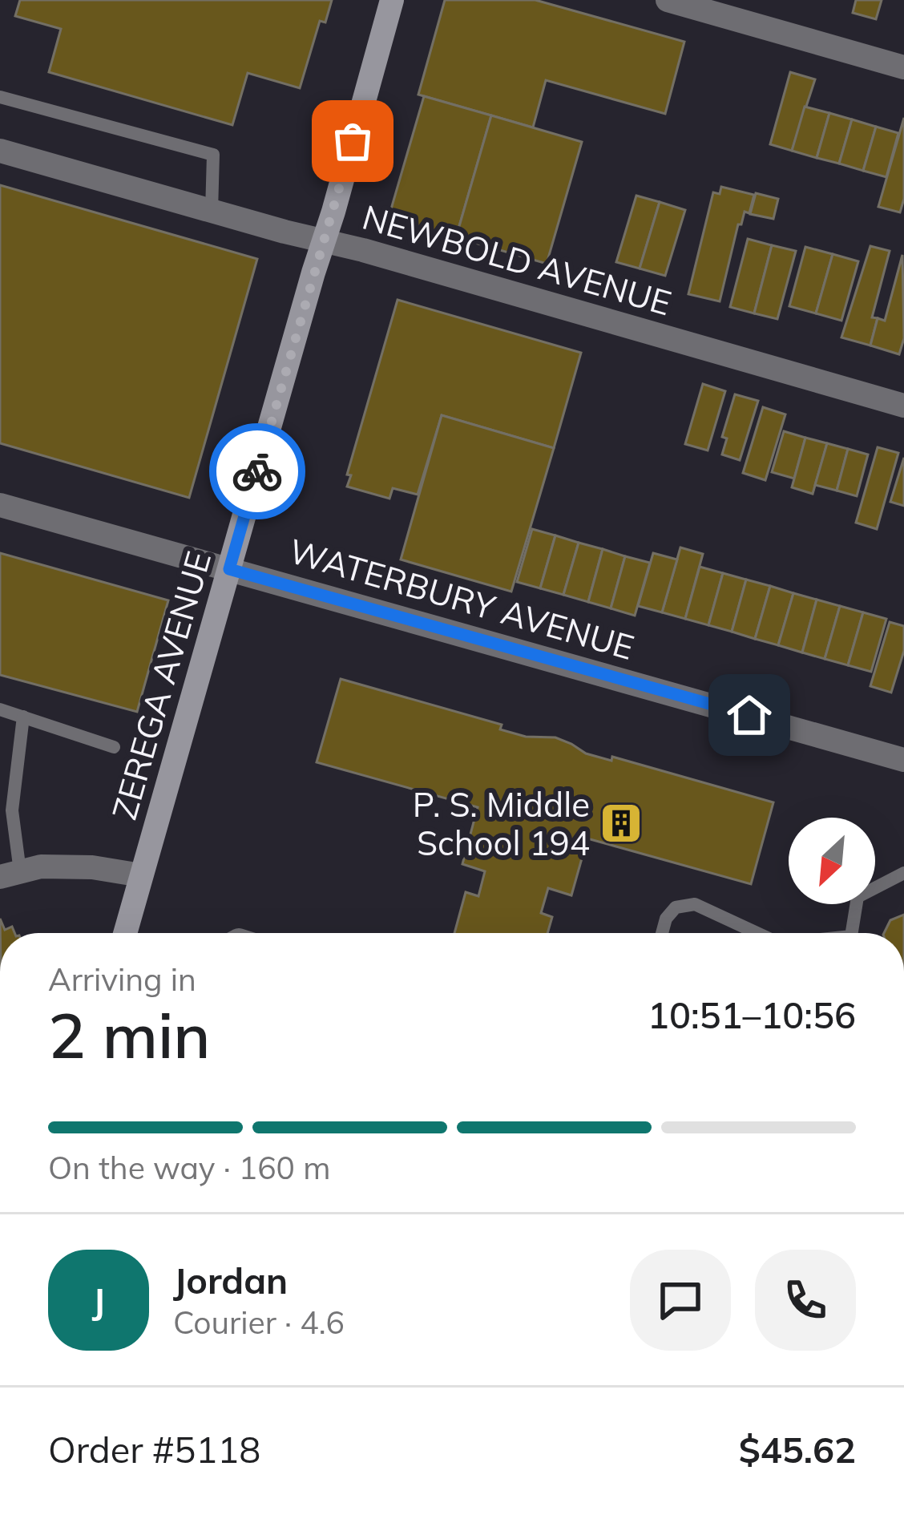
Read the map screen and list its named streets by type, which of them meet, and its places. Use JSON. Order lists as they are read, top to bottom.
{
  "streets": {
    "main road": ["ZEREGA AVENUE"],
    "street": ["NEWBOLD AVENUE", "WATERBURY AVENUE"]
  },
  "crossings": [
    ["NEWBOLD AVENUE", "ZEREGA AVENUE"],
    ["WATERBURY AVENUE", "ZEREGA AVENUE"]
  ],
  "places": {
    "building": ["P. S. Middle School 194"]
  },
  "north": "bottom left",
  "page": {
    "heading": ["2 min", "Arriving in", "10:51–10:56"],
    "panel": [
      "Jordan",
      "Courier · 4.6",
      "Order #5118",
      "$45.62"
    ],
    "bar": "On the way · 160 m",
    "round": "J"
  }
}
